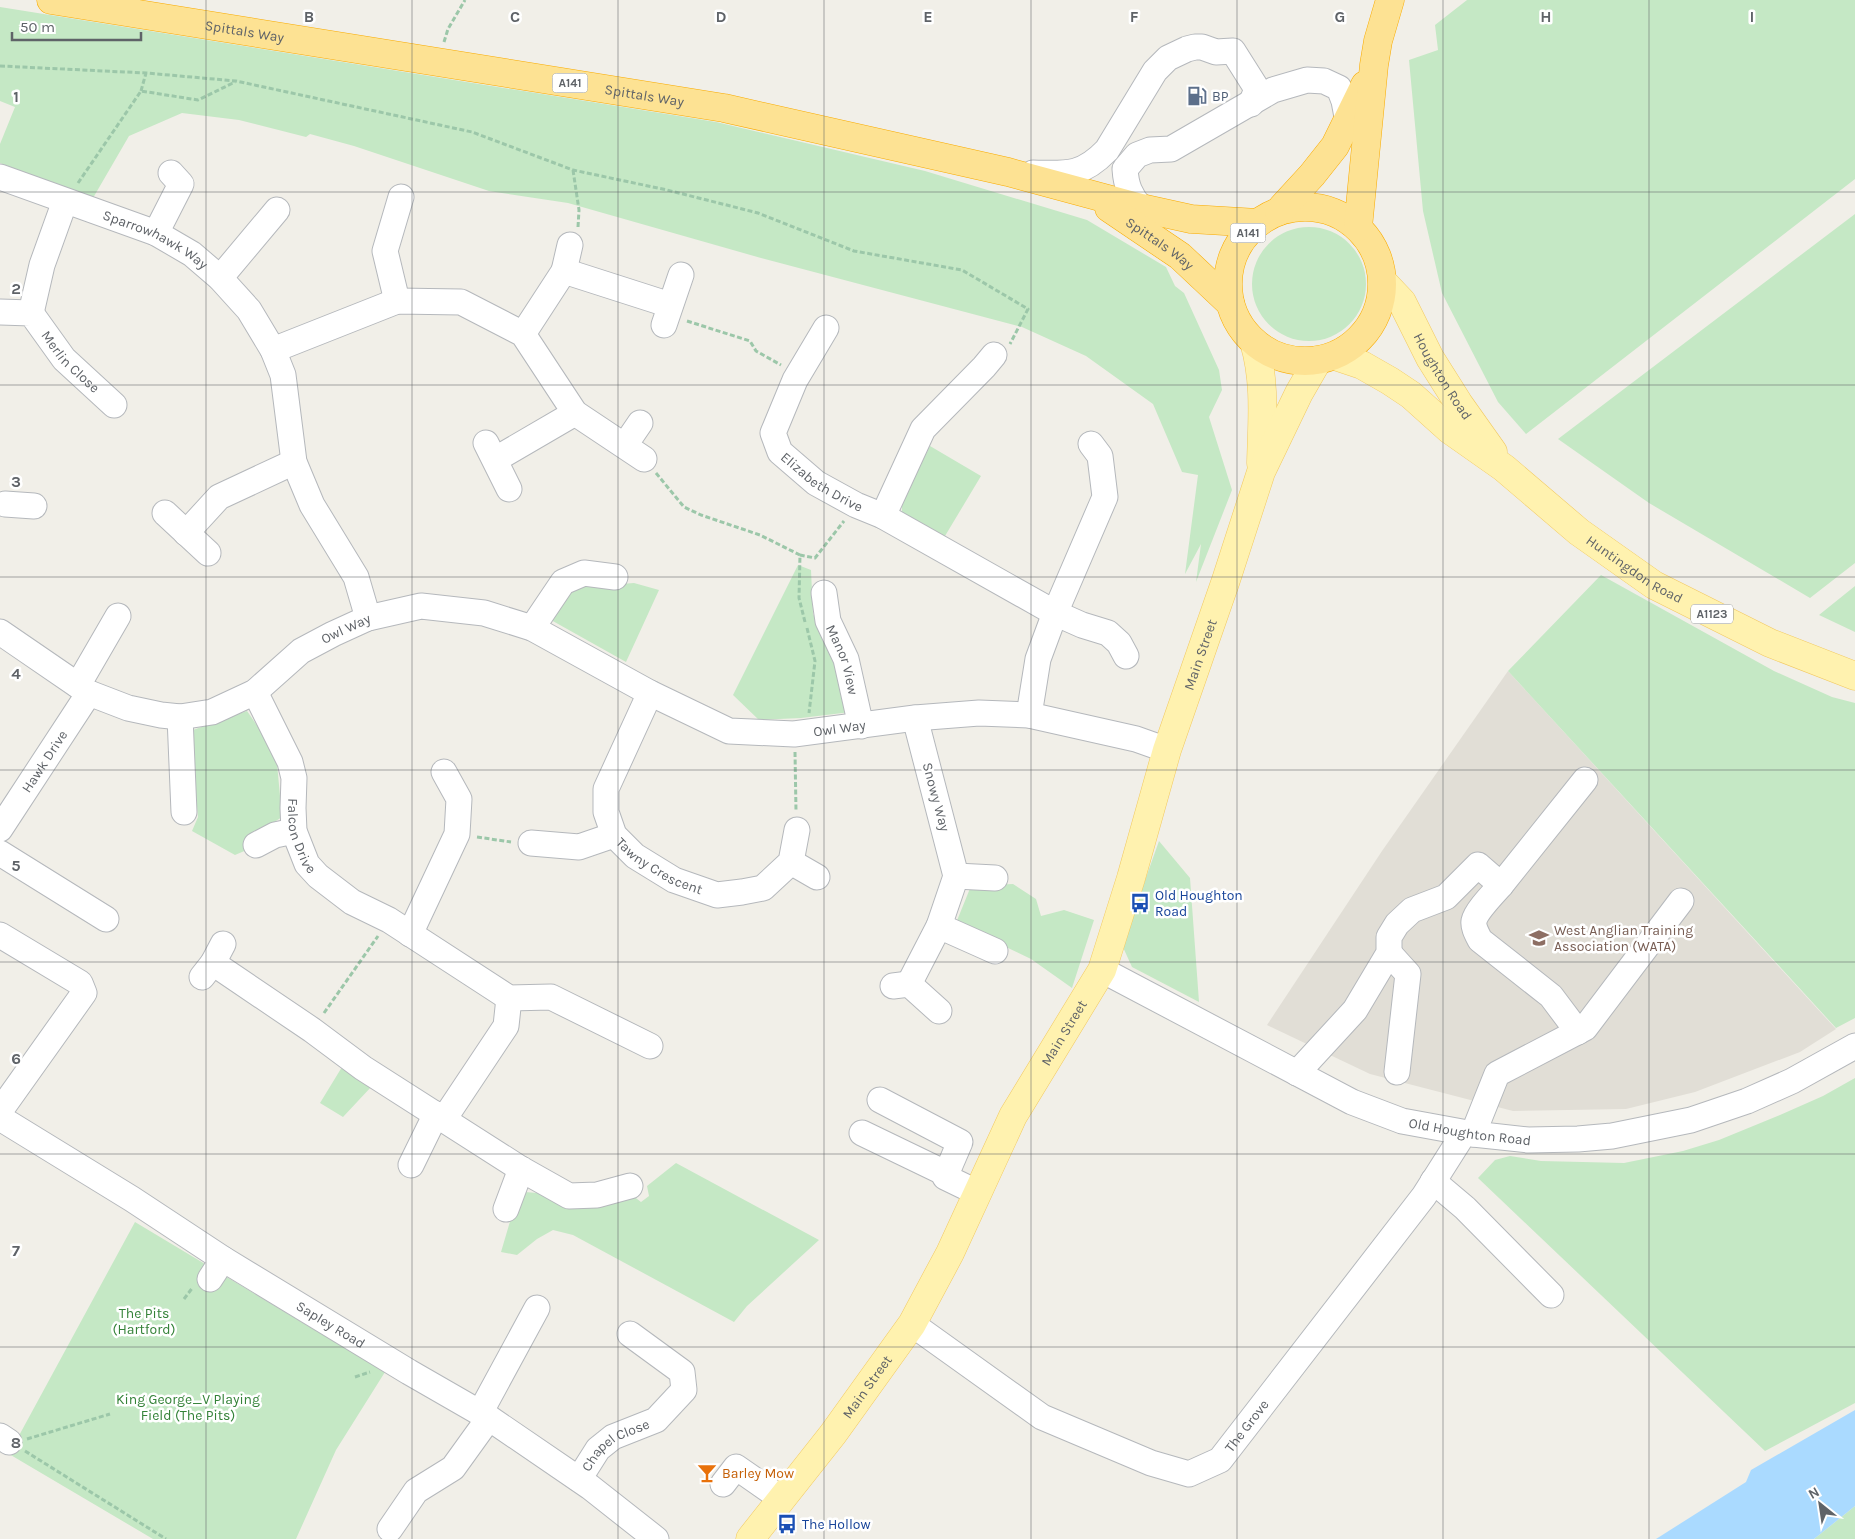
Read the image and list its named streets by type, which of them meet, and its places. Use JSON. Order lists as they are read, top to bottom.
{
  "streets": {
    "highway": ["Spittals Way", "A141"],
    "main road": [
      "Houghton Road",
      "Huntingdon Road",
      "A1123",
      "Main Street"
    ],
    "street": [
      "Sparrowhawk Way",
      "Merlin Close",
      "Elizabeth Drive",
      "Owl Way",
      "Manor View",
      "Hawk Drive",
      "Snowy Way",
      "Falcon Drive",
      "Tawny Crescent",
      "Old Houghton Road",
      "Sapley Road",
      "The Grove",
      "Chapel Close"
    ]
  },
  "crossings": [
    ["Spittals Way", "A141"],
    ["Spittals Way", "Houghton Road"],
    ["Spittals Way", "Main Street"],
    ["A141", "Houghton Road"],
    ["A141", "Main Street"],
    ["Sparrowhawk Way", "Owl Way"],
    ["Houghton Road", "Huntingdon Road"],
    ["Houghton Road", "Main Street"],
    ["Owl Way", "Main Street"],
    ["Owl Way", "Manor View"],
    ["Owl Way", "Hawk Drive"],
    ["Owl Way", "Snowy Way"],
    ["Owl Way", "Falcon Drive"],
    ["Owl Way", "Tawny Crescent"],
    ["Main Street", "Old Houghton Road"],
    ["Main Street", "The Grove"],
    ["Old Houghton Road", "The Grove"],
    ["Sapley Road", "Chapel Close"]
  ],
  "parks": ["The Pits (Hartford)", "King George_V Playing Field (The Pits)"],
  "places": {
    "fuel station": ["BP"],
    "bus stop": ["Old Houghton Road", "The Hollow"],
    "school or university": ["West Anglian Training Association (WATA)"],
    "bar": ["Barley Mow"]
  },
  "scale_bar": "50 m",
  "north": "top left",
  "grid": {
    "columns": [
      "B",
      "C",
      "D",
      "E",
      "F",
      "G",
      "H",
      "I"
    ],
    "rows": [
      "1",
      "2",
      "3",
      "4",
      "5",
      "6",
      "7",
      "8"
    ]
  }
}
